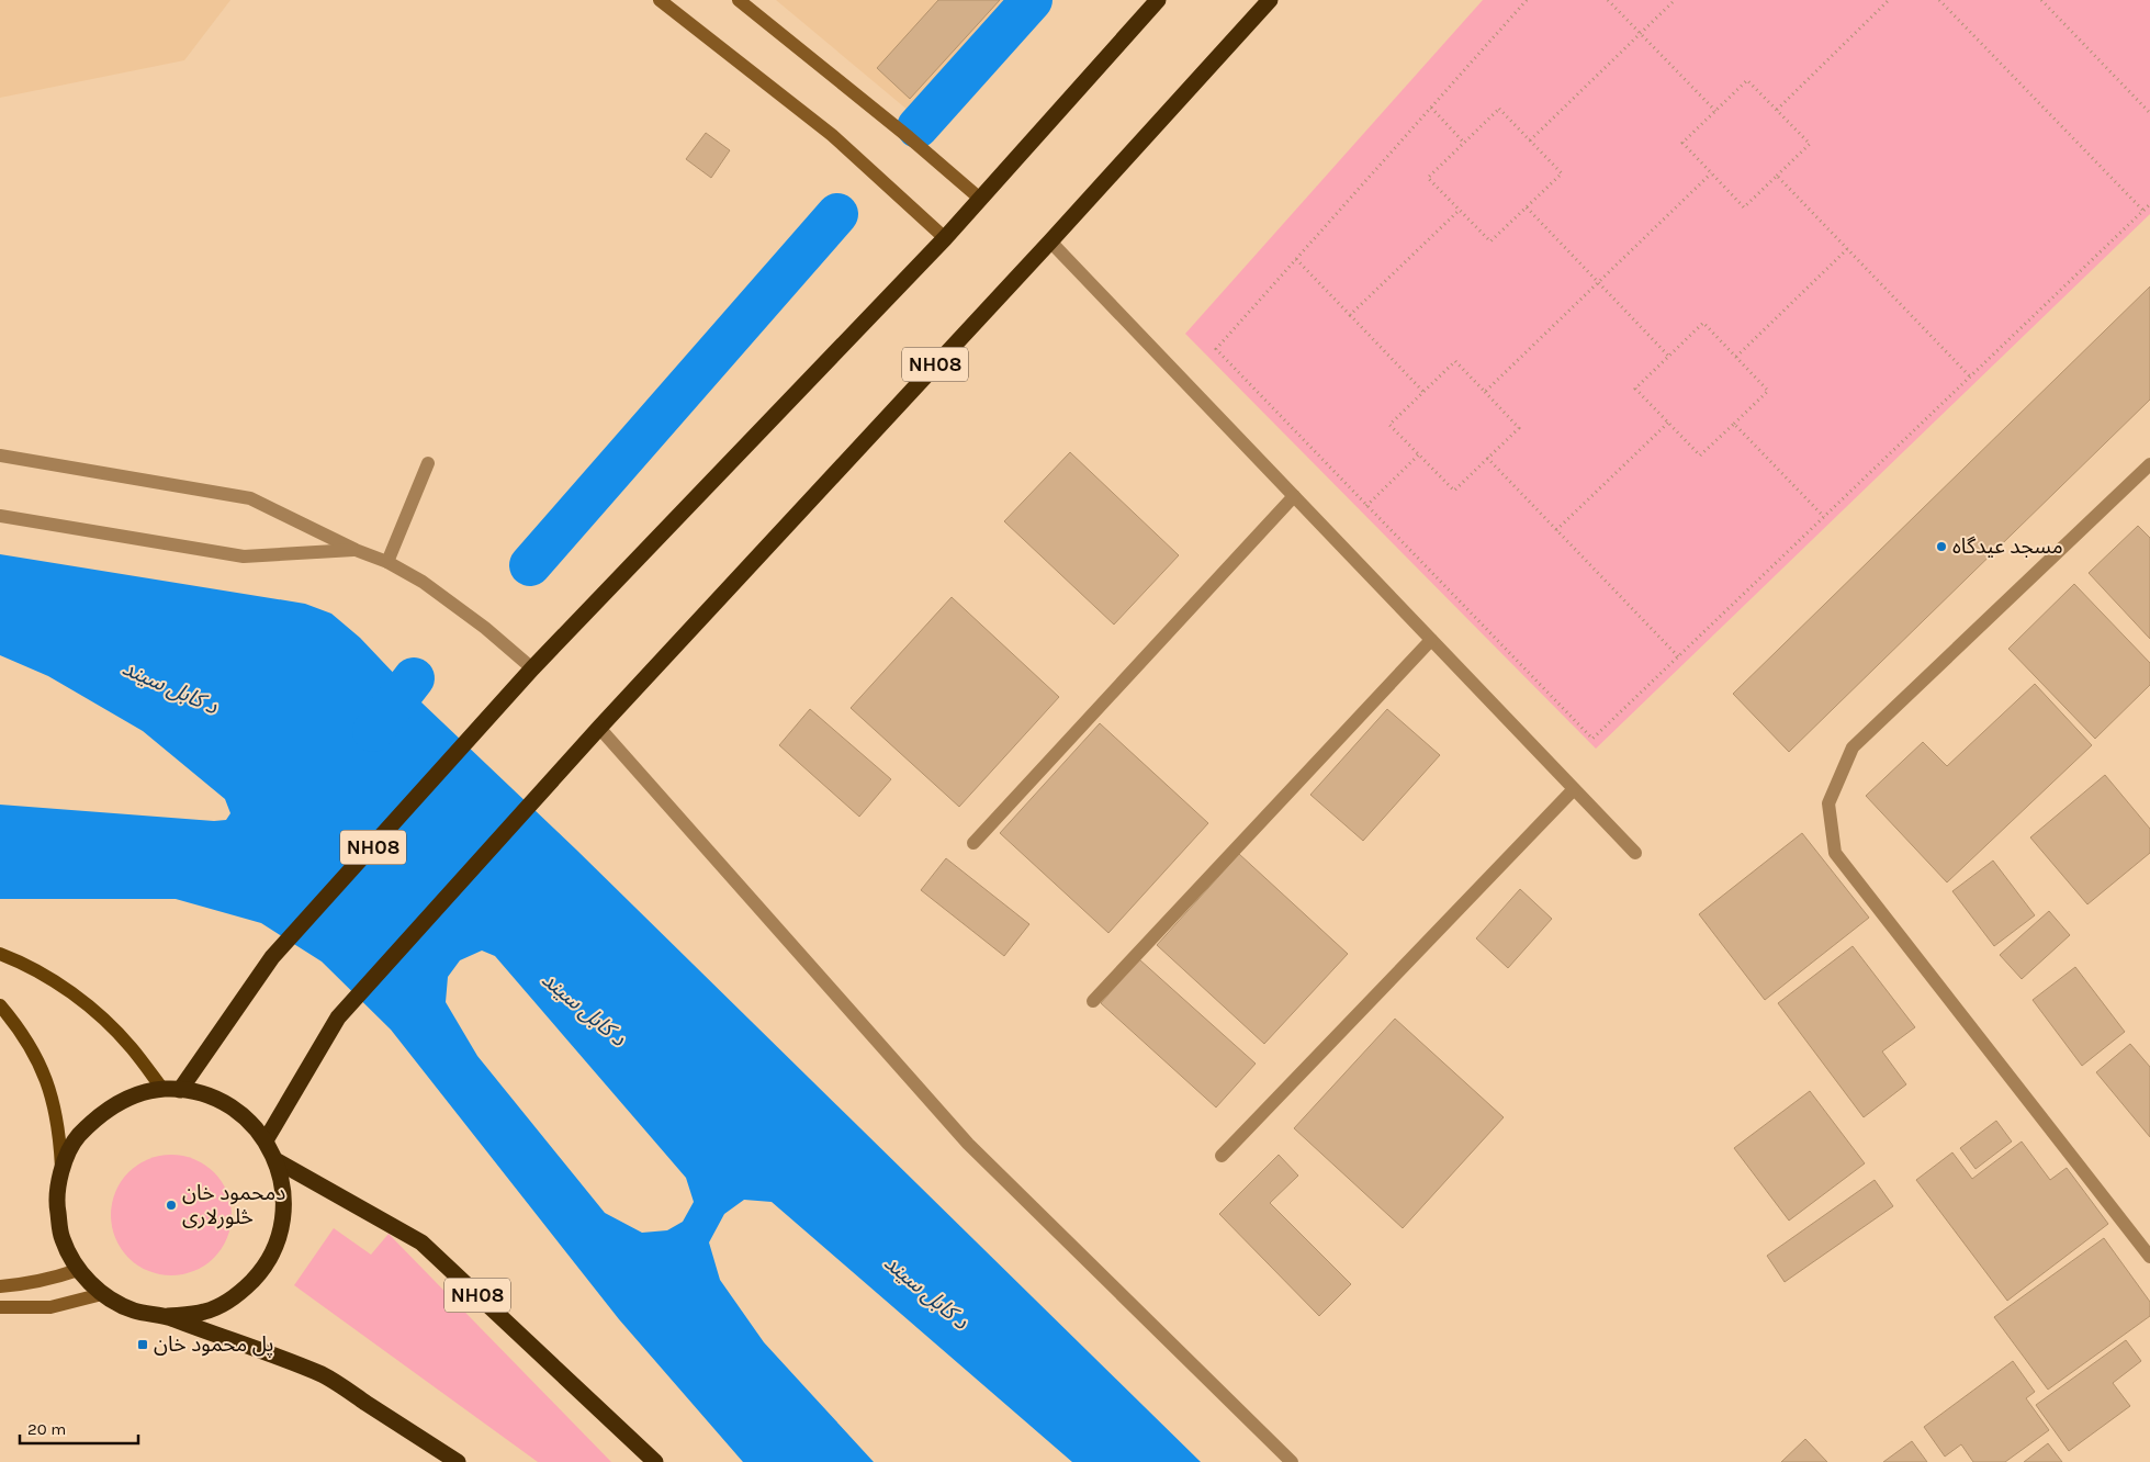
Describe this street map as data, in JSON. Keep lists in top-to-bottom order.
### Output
{
  "streets": {
    "highway": ["NH08"]
  },
  "water": ["د کابل سيند"],
  "places": {
    "other": ["مسجد عیدگاه", "دمحمود خان څلورلاری"],
    "transit": ["پل محمود خان"]
  },
  "scale_bar": "20 m"
}
